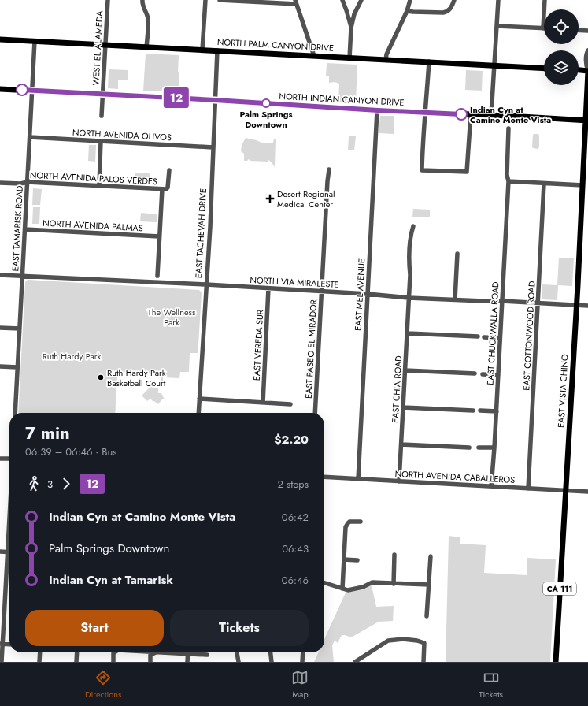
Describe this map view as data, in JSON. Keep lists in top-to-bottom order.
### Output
{
  "streets": {
    "main road": [
      "NORTH PALM CANYON DRIVE",
      "NORTH INDIAN CANYON DRIVE",
      "EAST VISTA CHINO",
      "CA 111"
    ],
    "street": [
      "WEST EL ALAMEDA",
      "NORTH AVENIDA OLIVOS",
      "NORTH AVENIDA PALOS VERDES",
      "NORTH AVENIDA PALMAS",
      "EAST TAMARISK ROAD",
      "EAST TACHEVAH DRIVE",
      "NORTH VIA MIRALESTE",
      "EAST MEL AVENUE",
      "EAST CHUCKWALLA ROAD",
      "EAST COTTONWOOD ROAD",
      "EAST VEREDA SUR",
      "EAST PASEO EL MIRADOR",
      "EAST CHIA ROAD",
      "NORTH AVENIDA CABALLEROS"
    ]
  },
  "crossings": [
    ["NORTH PALM CANYON DRIVE", "WEST EL ALAMEDA"],
    ["NORTH PALM CANYON DRIVE", "EAST TAMARISK ROAD"],
    ["NORTH PALM CANYON DRIVE", "EAST TACHEVAH DRIVE"],
    ["WEST EL ALAMEDA", "NORTH INDIAN CANYON DRIVE"],
    ["NORTH INDIAN CANYON DRIVE", "EAST TAMARISK ROAD"],
    ["NORTH INDIAN CANYON DRIVE", "EAST TACHEVAH DRIVE"],
    ["NORTH INDIAN CANYON DRIVE", "EAST MEL AVENUE"],
    ["NORTH INDIAN CANYON DRIVE", "EAST VISTA CHINO"],
    ["NORTH INDIAN CANYON DRIVE", "CA 111"],
    ["NORTH AVENIDA OLIVOS", "EAST TAMARISK ROAD"],
    ["NORTH AVENIDA OLIVOS", "EAST TACHEVAH DRIVE"],
    ["NORTH AVENIDA PALOS VERDES", "EAST TAMARISK ROAD"],
    ["NORTH AVENIDA PALMAS", "EAST TAMARISK ROAD"],
    ["EAST TAMARISK ROAD", "NORTH VIA MIRALESTE"],
    ["EAST TACHEVAH DRIVE", "NORTH VIA MIRALESTE"],
    ["NORTH VIA MIRALESTE", "EAST MEL AVENUE"],
    ["NORTH VIA MIRALESTE", "EAST CHUCKWALLA ROAD"],
    ["NORTH VIA MIRALESTE", "EAST COTTONWOOD ROAD"],
    ["NORTH VIA MIRALESTE", "EAST VEREDA SUR"],
    ["NORTH VIA MIRALESTE", "EAST PASEO EL MIRADOR"],
    ["NORTH VIA MIRALESTE", "EAST CHIA ROAD"],
    ["NORTH VIA MIRALESTE", "EAST VISTA CHINO"],
    ["EAST MEL AVENUE", "NORTH AVENIDA CABALLEROS"],
    ["EAST CHUCKWALLA ROAD", "NORTH AVENIDA CABALLEROS"],
    ["EAST COTTONWOOD ROAD", "NORTH AVENIDA CABALLEROS"],
    ["EAST CHIA ROAD", "NORTH AVENIDA CABALLEROS"],
    ["EAST VISTA CHINO", "NORTH AVENIDA CABALLEROS"],
    ["EAST VISTA CHINO", "CA 111"]
  ],
  "parks": ["The Wellness Park", "Ruth Hardy Park"],
  "places": {
    "other": ["Palm Springs Downtown", "Indian Cyn at Camino Monte Vista", "Ruth Hardy Park Basketball Court"],
    "health": ["Desert Regional Medical Center"]
  },
  "lines": ["bus line 12"],
  "page": {
    "on_map": "12",
    "heading": ["7 min", "06:39 – 06:46 · Bus", "$2.20"],
    "legs": ["3", "12", "2 stops"],
    "list": [
      {
        "name": "Indian Cyn at Camino Monte Vista",
        "value": "06:42"
      },
      {
        "name": "Palm Springs Downtown",
        "value": "06:43"
      },
      {
        "name": "Indian Cyn at Tamarisk",
        "value": "06:46"
      }
    ],
    "buttons": ["Start", "Tickets"],
    "tabs": ["Directions", "Map", "Tickets"]
  }
}
